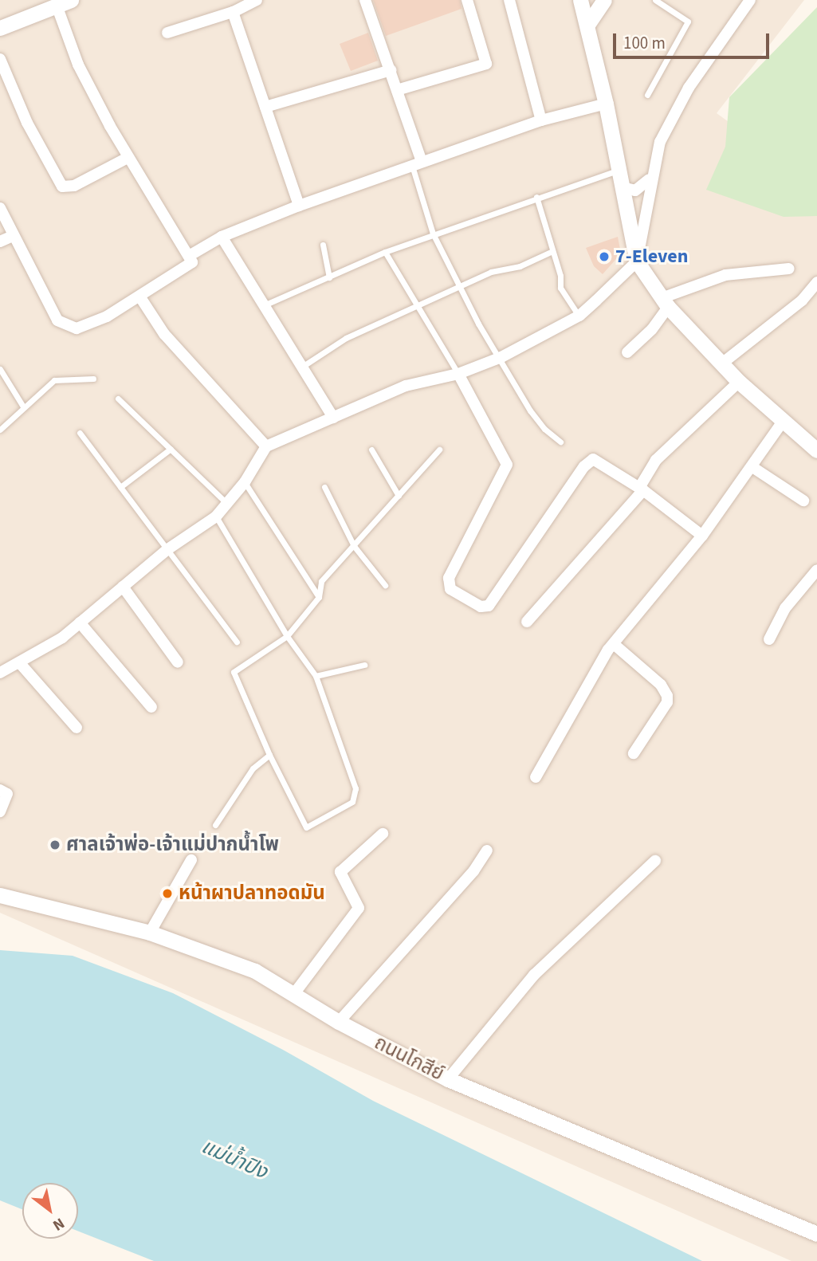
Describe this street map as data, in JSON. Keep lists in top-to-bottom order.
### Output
{
  "streets": {
    "street": ["ถนนโกสีย์"]
  },
  "water": ["แม่น้ำปิง"],
  "places": ["7-Eleven", "ศาลเจ้าพ่อ-เจ้าแม่ปากน้ำโพ", "หน้าผาปลาทอดมัน"],
  "scale_bar": "100 m",
  "north": "bottom right"
}
